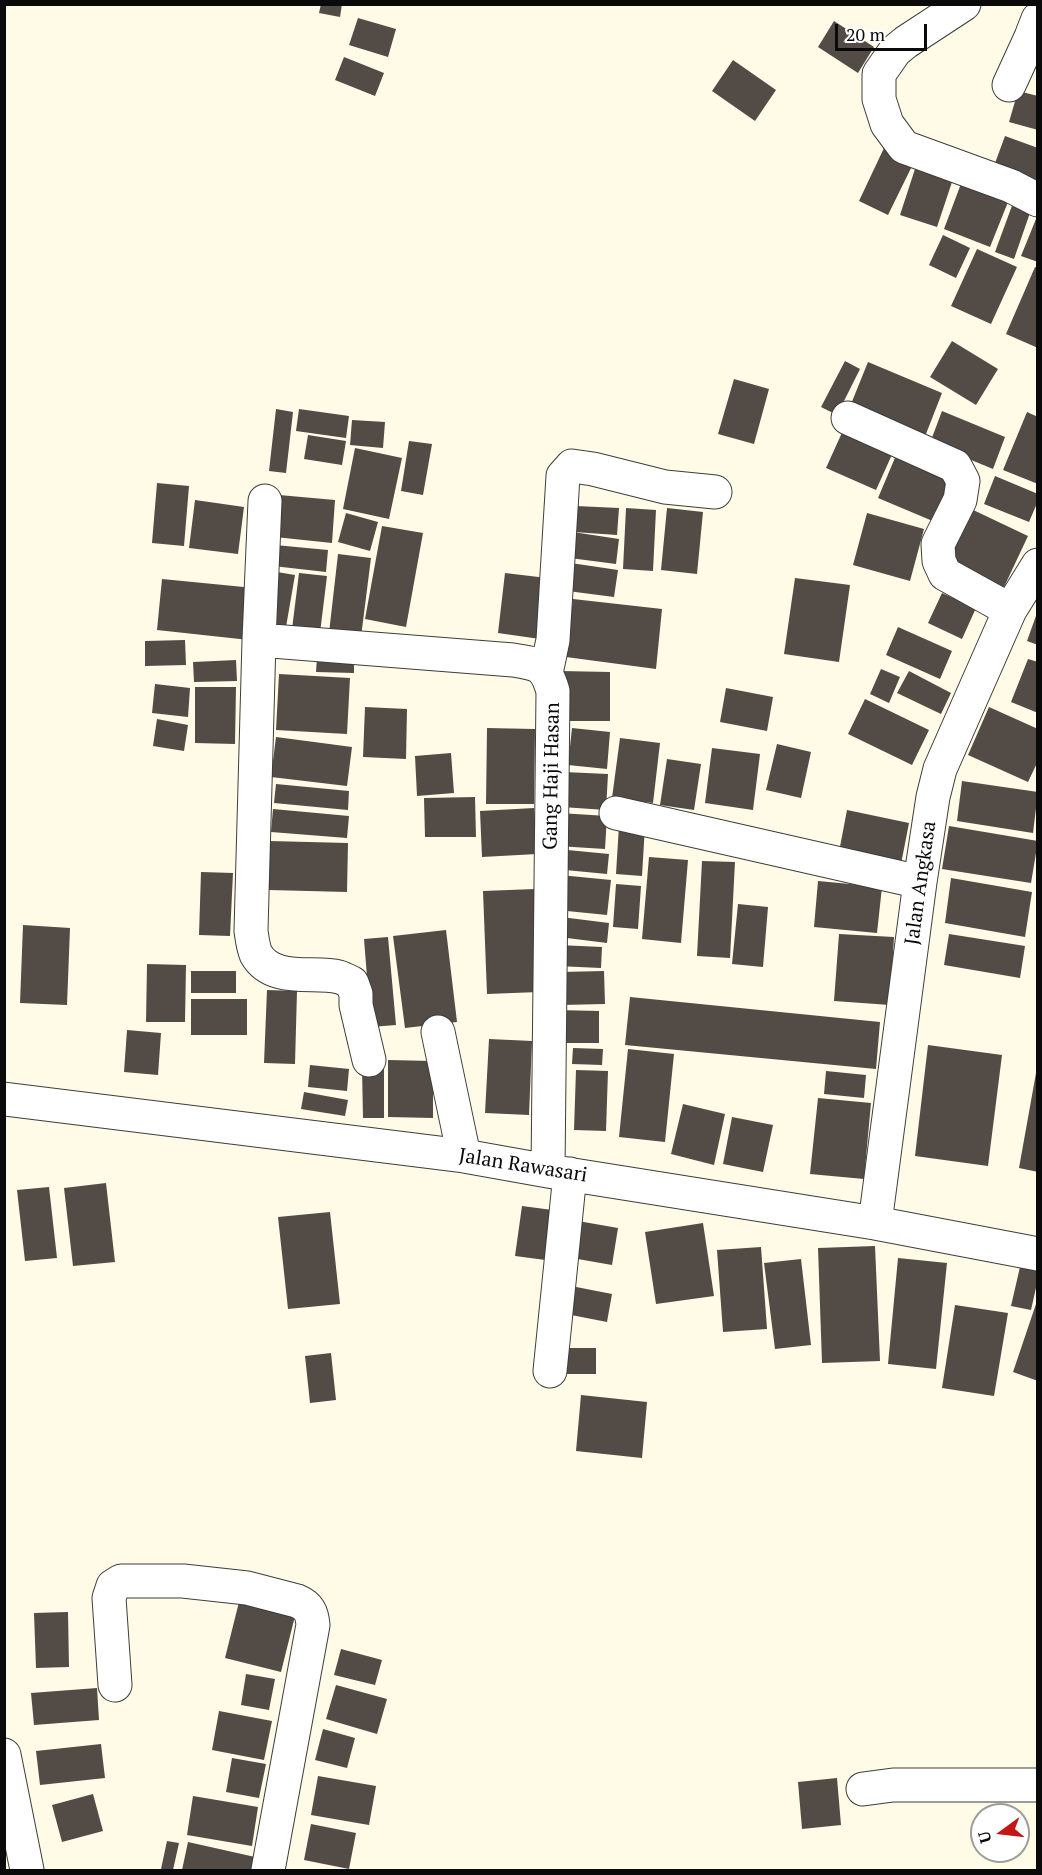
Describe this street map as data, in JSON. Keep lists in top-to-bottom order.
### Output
{
  "streets": {
    "street": ["Gang Haji Hasan", "Jalan Angkasa", "Jalan Rawasari"]
  },
  "crossings": [
    ["Gang Haji Hasan", "Jalan Rawasari"],
    ["Jalan Angkasa", "Jalan Rawasari"]
  ],
  "scale_bar": "20 m",
  "north": "left"
}
